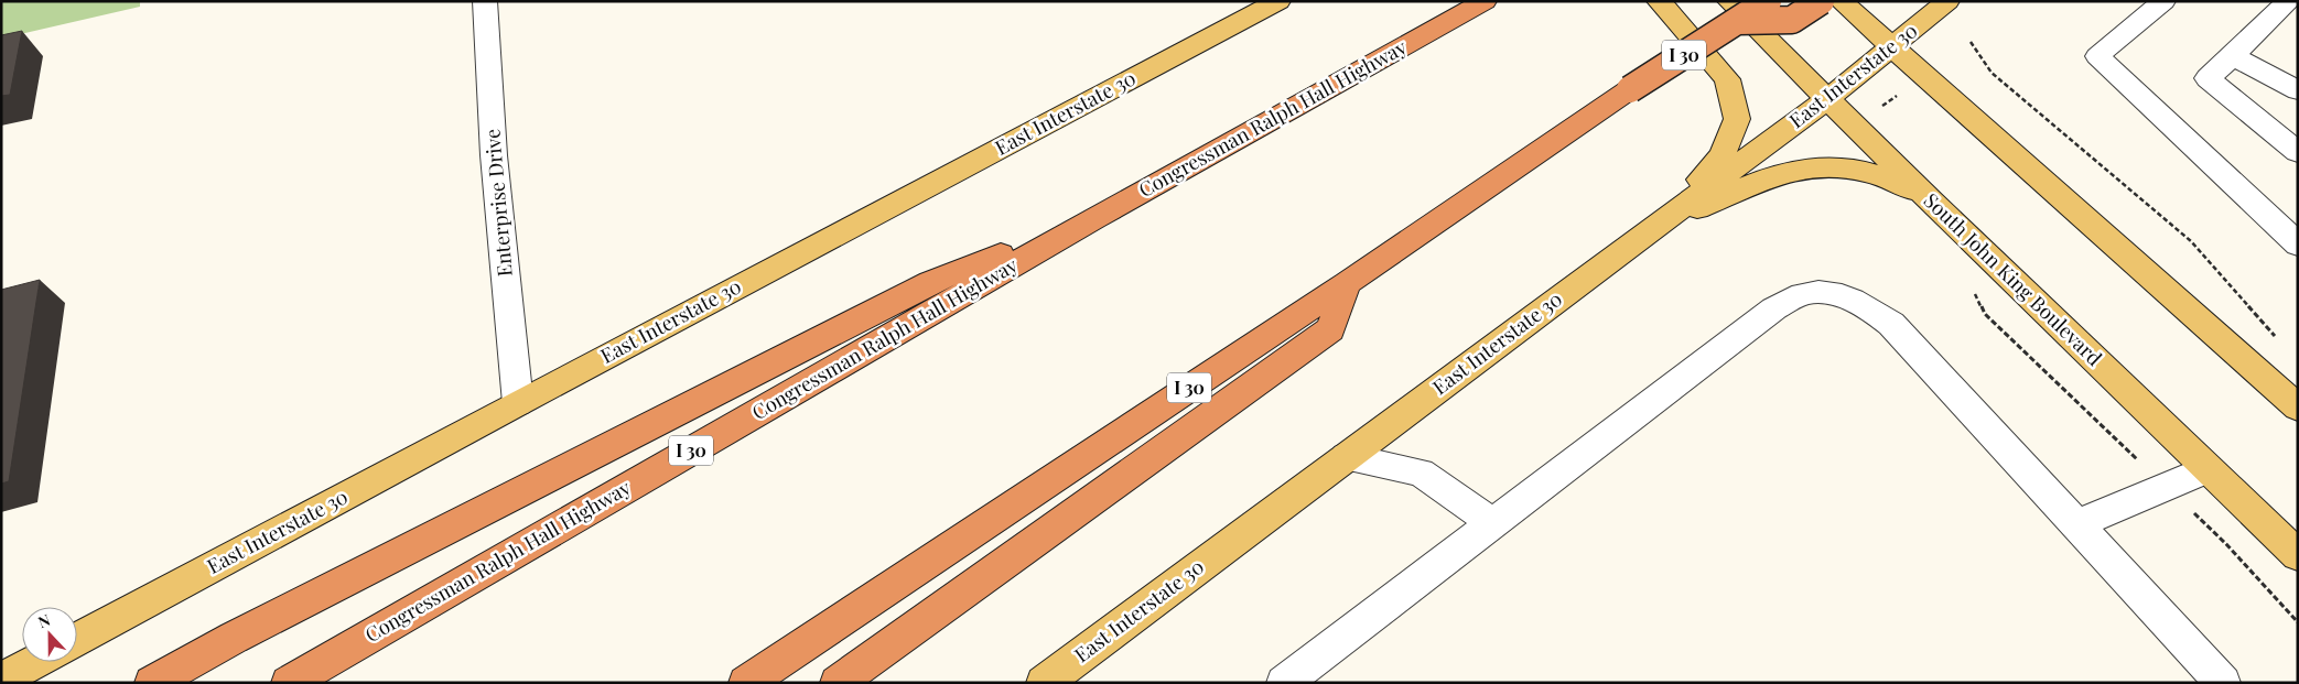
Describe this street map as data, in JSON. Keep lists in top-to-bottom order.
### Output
{
  "streets": {
    "highway": ["I 30", "Congressman Ralph Hall Highway"],
    "main road": ["East Interstate 30", "South John King Boulevard"],
    "lane": ["Enterprise Drive"]
  },
  "crossings": [
    ["I 30", "South John King Boulevard"],
    ["East Interstate 30", "Enterprise Drive"],
    ["East Interstate 30", "South John King Boulevard"]
  ],
  "north": "top"
}
